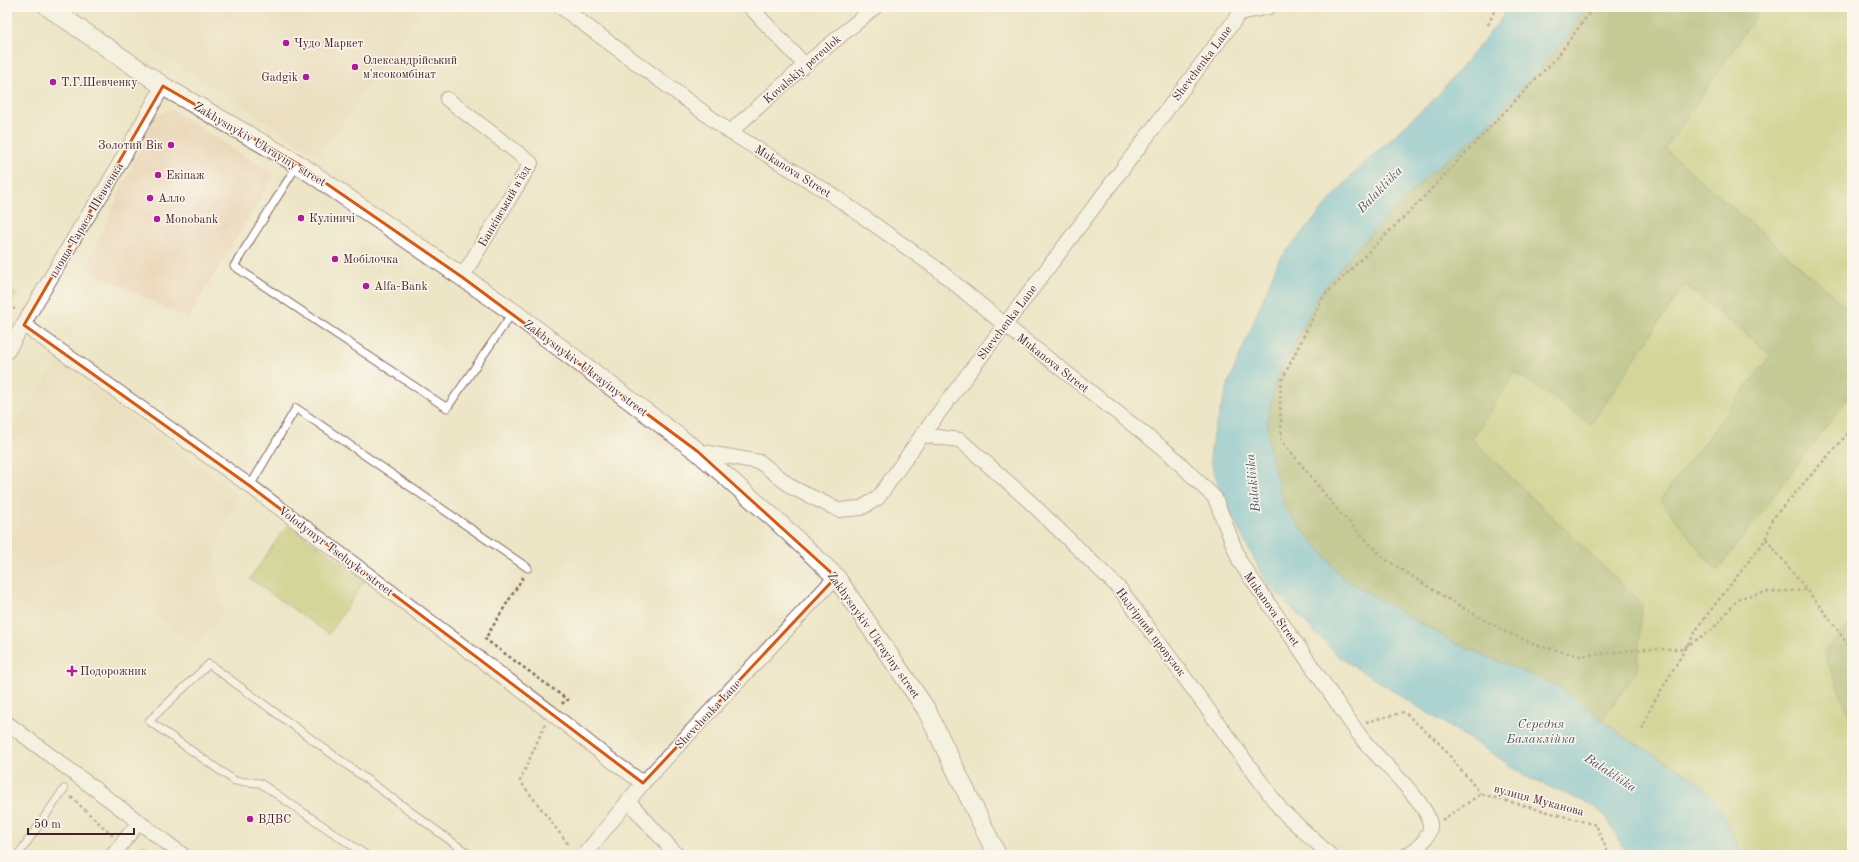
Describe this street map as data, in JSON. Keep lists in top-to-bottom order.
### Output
{
  "streets": {
    "street": [
      "Shevchenka Lane",
      "Kovalskiy pereulok",
      "Zakhysnykiv Ukrayiny street",
      "Mukanova Street",
      "Банківський в'їзд",
      "площа Тараса Шевченка",
      "Volodymyr Tseluyko street",
      "Надгірний провулок"
    ],
    "path": ["вулиця Муканова"]
  },
  "crossings": [
    ["Shevchenka Lane", "Zakhysnykiv Ukrayiny street"],
    ["Shevchenka Lane", "Mukanova Street"],
    ["Shevchenka Lane", "Volodymyr Tseluyko street"],
    ["Shevchenka Lane", "Надгірний провулок"],
    ["Kovalskiy pereulok", "Mukanova Street"],
    ["Zakhysnykiv Ukrayiny street", "Банківський в'їзд"],
    ["Zakhysnykiv Ukrayiny street", "площа Тараса Шевченка"],
    ["Mukanova Street", "вулиця Муканова"],
    ["площа Тараса Шевченка", "Volodymyr Tseluyko street"]
  ],
  "water": ["Balakliika", "Середня Балаклійка"],
  "places": {
    "other": [
      "Чудо Маркет",
      "Олександрійський мʼясокомбінат",
      "Gadgik",
      "Т.Г.Шевченку",
      "Золотий Вік",
      "Екіпаж",
      "Алло",
      "Куліничі",
      "Monobank",
      "Мобілочка",
      "Alfa-Bank",
      "ВДВС"
    ],
    "health": ["Подорожник"]
  },
  "scale_bar": "50 m"
}
